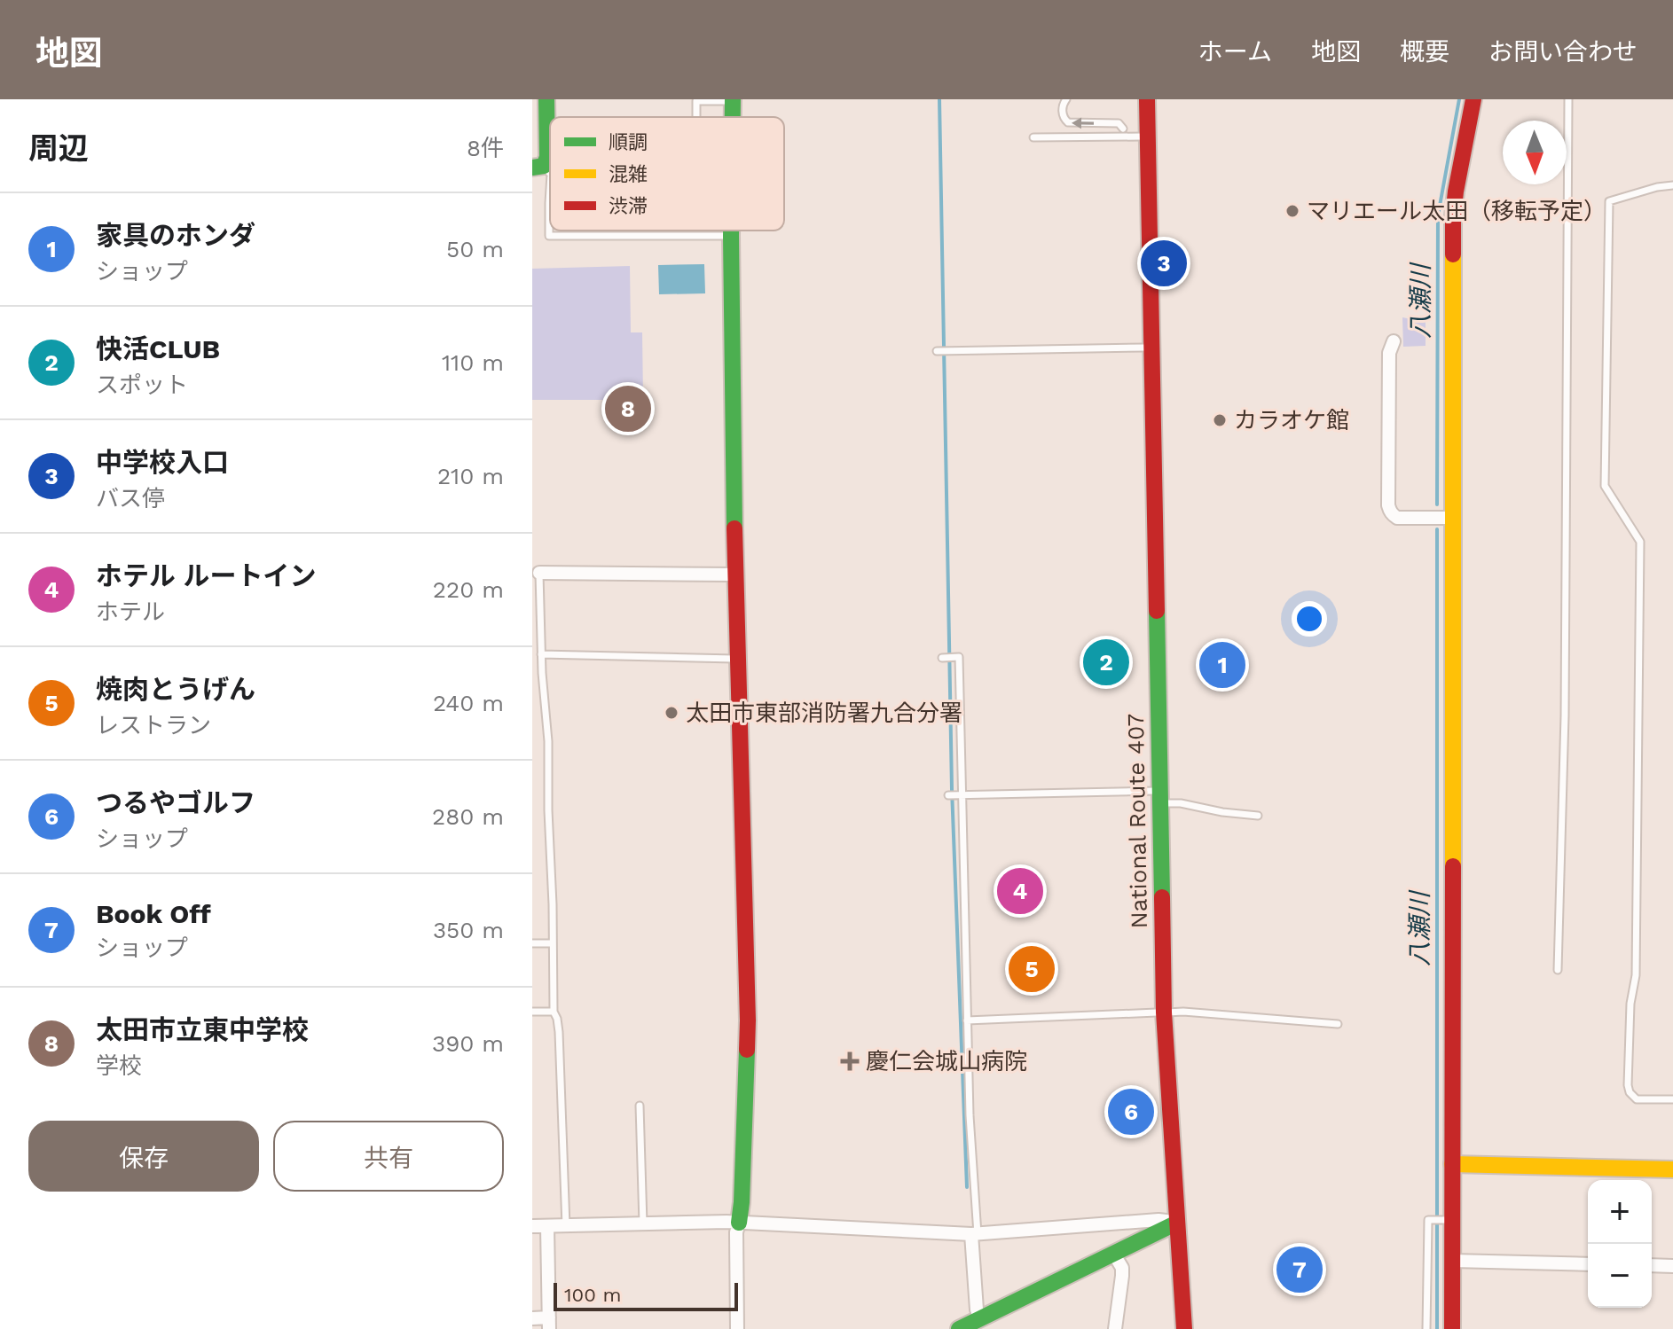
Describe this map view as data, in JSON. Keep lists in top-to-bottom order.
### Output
{
  "streets": {
    "main road": ["National Route 407"]
  },
  "water": ["八瀬川"],
  "places": {
    "other": ["マリエール太田（移転予定）", "カラオケ館", "太田市東部消防署九合分署"],
    "health": ["慶仁会城山病院"]
  },
  "legend": ["順調", "混雑", "渋滞"],
  "scale_bar": "100 m",
  "north": "bottom",
  "page": {
    "header": "地図",
    "nav": [
      "ホーム",
      "地図",
      "概要",
      "お問い合わせ"
    ],
    "heading": ["周辺", "8件"],
    "list": [
      {
        "mark": "1",
        "name": "家具のホンダ",
        "note": "ショップ",
        "value": "50 m"
      },
      {
        "mark": "2",
        "name": "快活CLUB",
        "note": "スポット",
        "value": "110 m"
      },
      {
        "mark": "3",
        "name": "中学校入口",
        "note": "バス停",
        "value": "210 m"
      },
      {
        "mark": "4",
        "name": "ホテル ルートイン",
        "note": "ホテル",
        "value": "220 m"
      },
      {
        "mark": "5",
        "name": "焼肉とうげん",
        "note": "レストラン",
        "value": "240 m"
      },
      {
        "mark": "6",
        "name": "つるやゴルフ",
        "note": "ショップ",
        "value": "280 m"
      },
      {
        "mark": "7",
        "name": "Book Off",
        "note": "ショップ",
        "value": "350 m"
      },
      {
        "mark": "8",
        "name": "太田市立東中学校",
        "note": "学校",
        "value": "390 m"
      }
    ],
    "pins": [
      "3",
      "8",
      "2",
      "1",
      "4",
      "5",
      "6",
      "7"
    ],
    "buttons": ["保存", "共有"],
    "map_buttons": ["+", "−"],
    "scale": "100 m"
  }
}
